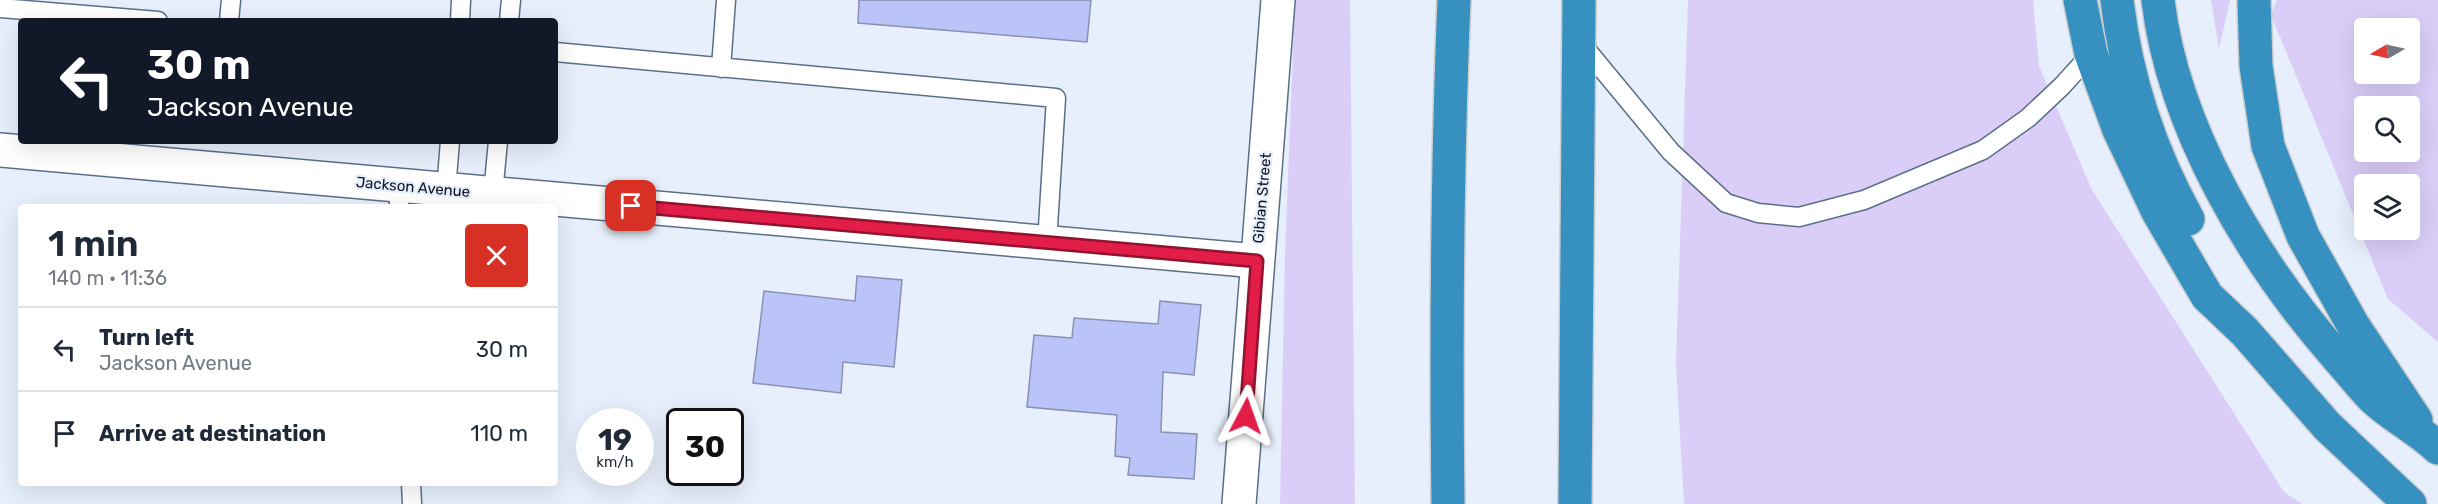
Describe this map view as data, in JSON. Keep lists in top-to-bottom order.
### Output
{
  "streets": {
    "street": ["Jackson Avenue", "Gibian Street"]
  },
  "crossings": [
    ["Jackson Avenue", "Gibian Street"]
  ],
  "north": "left",
  "page": {
    "turn": ["30 m", "Jackson Avenue"],
    "heading": ["1 min", "140 m · 11:36"],
    "list": [
      {
        "name": "Turn left",
        "note": "Jackson Avenue",
        "value": "30 m"
      },
      {
        "name": "Arrive at destination",
        "value": "110 m"
      }
    ],
    "speed": "19 km/h",
    "limit": "30"
  }
}
